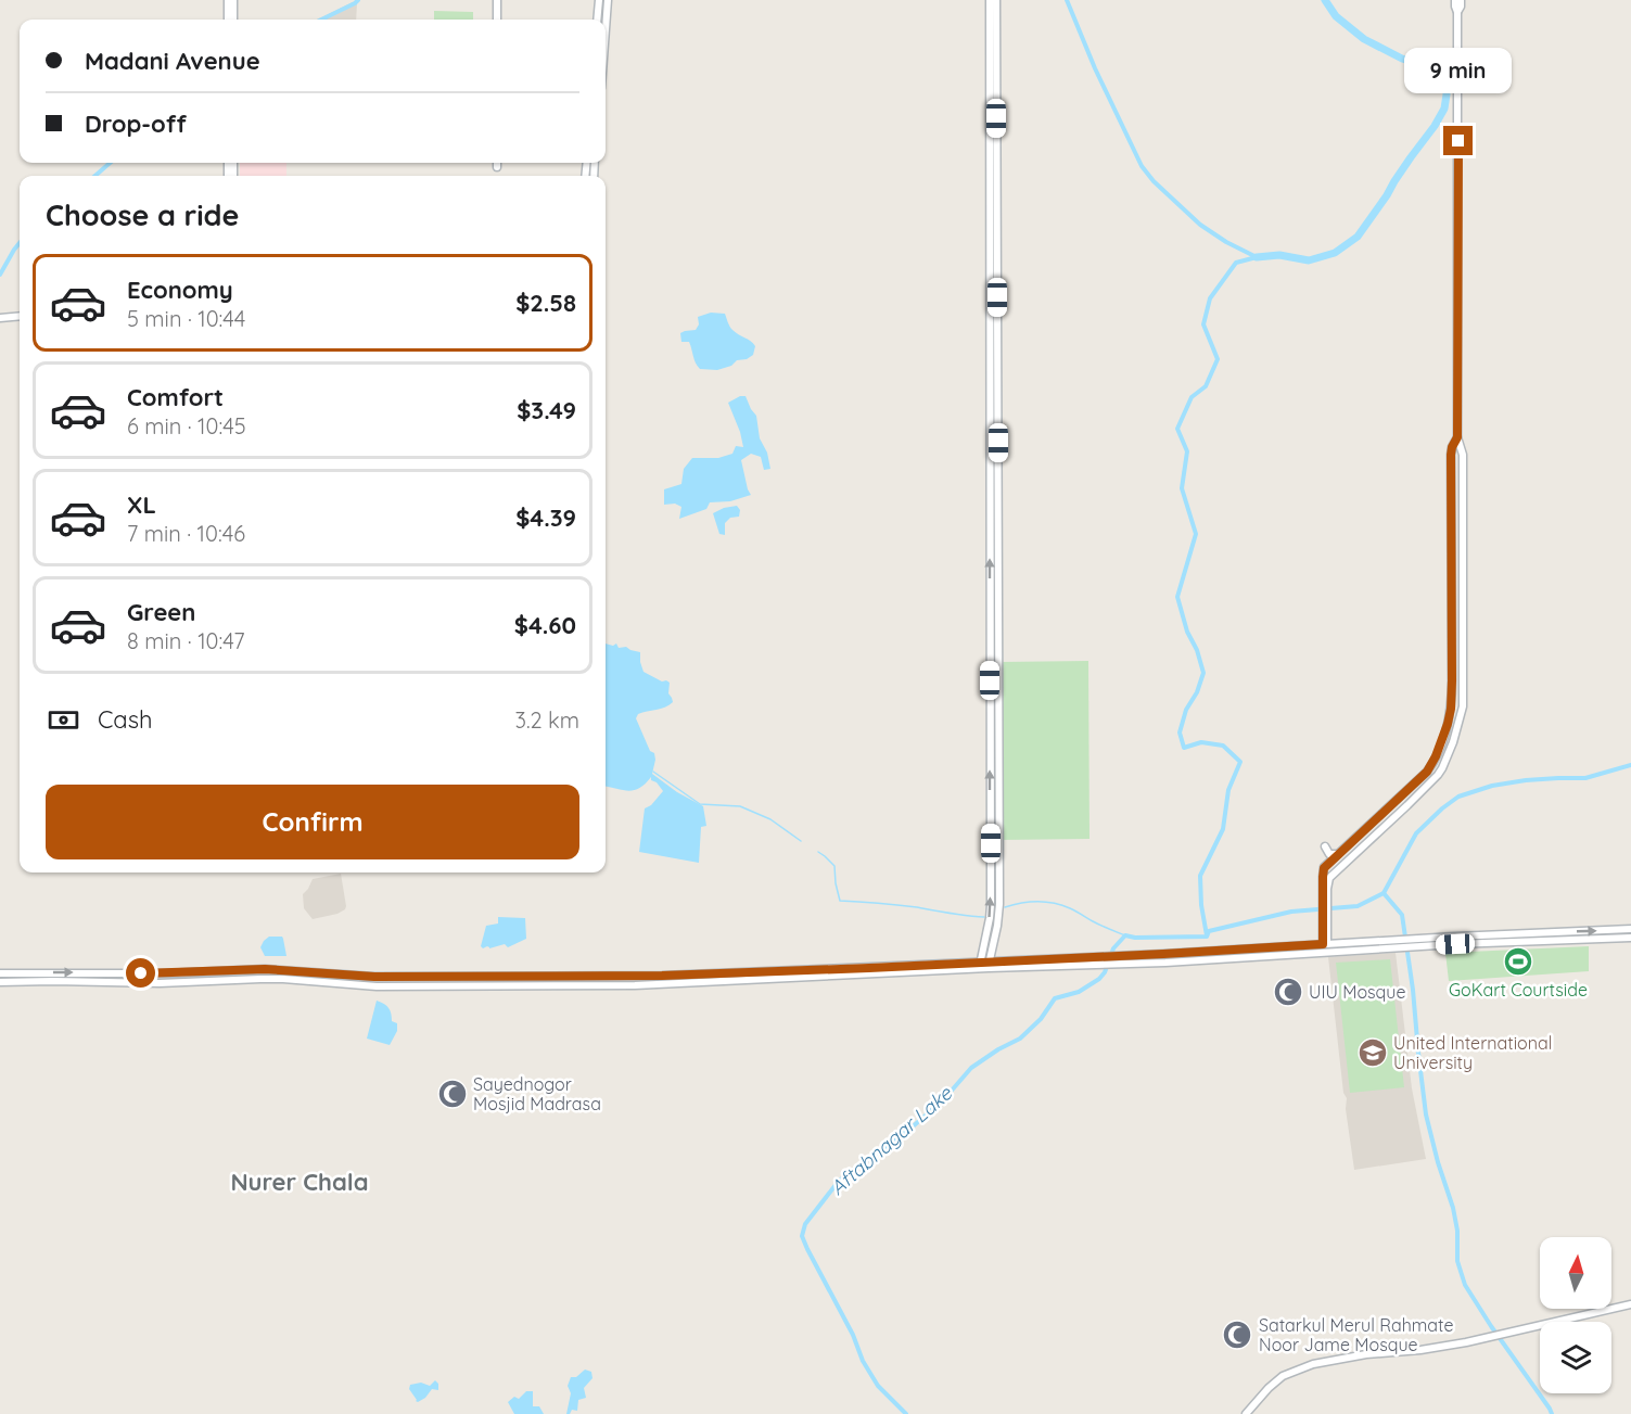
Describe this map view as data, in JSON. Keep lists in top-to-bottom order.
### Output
{
  "districts": ["Nurer Chala"],
  "water": ["Aftabnagar Lake"],
  "places": {
    "sports": ["GoKart Courtside"],
    "mosque": ["UIU Mosque", "Sayednogor Mosjid Madrasa", "Satarkul Merul Rahmate Noor Jame Mosque"],
    "school or university": ["United International University"]
  },
  "north": "top",
  "page": {
    "banner": ["Madani Avenue", "Drop-off"],
    "bubble": "9 min",
    "heading": "Choose a ride",
    "list": [
      {
        "name": "Economy",
        "note": "5 min · 10:44",
        "value": "$2.58"
      },
      {
        "name": "Comfort",
        "note": "6 min · 10:45",
        "value": "$3.49"
      },
      {
        "name": "XL",
        "note": "7 min · 10:46",
        "value": "$4.39"
      },
      {
        "name": "Green",
        "note": "8 min · 10:47",
        "value": "$4.60"
      }
    ],
    "pay": ["Cash", "3.2 km"],
    "buttons": "Confirm"
  }
}
